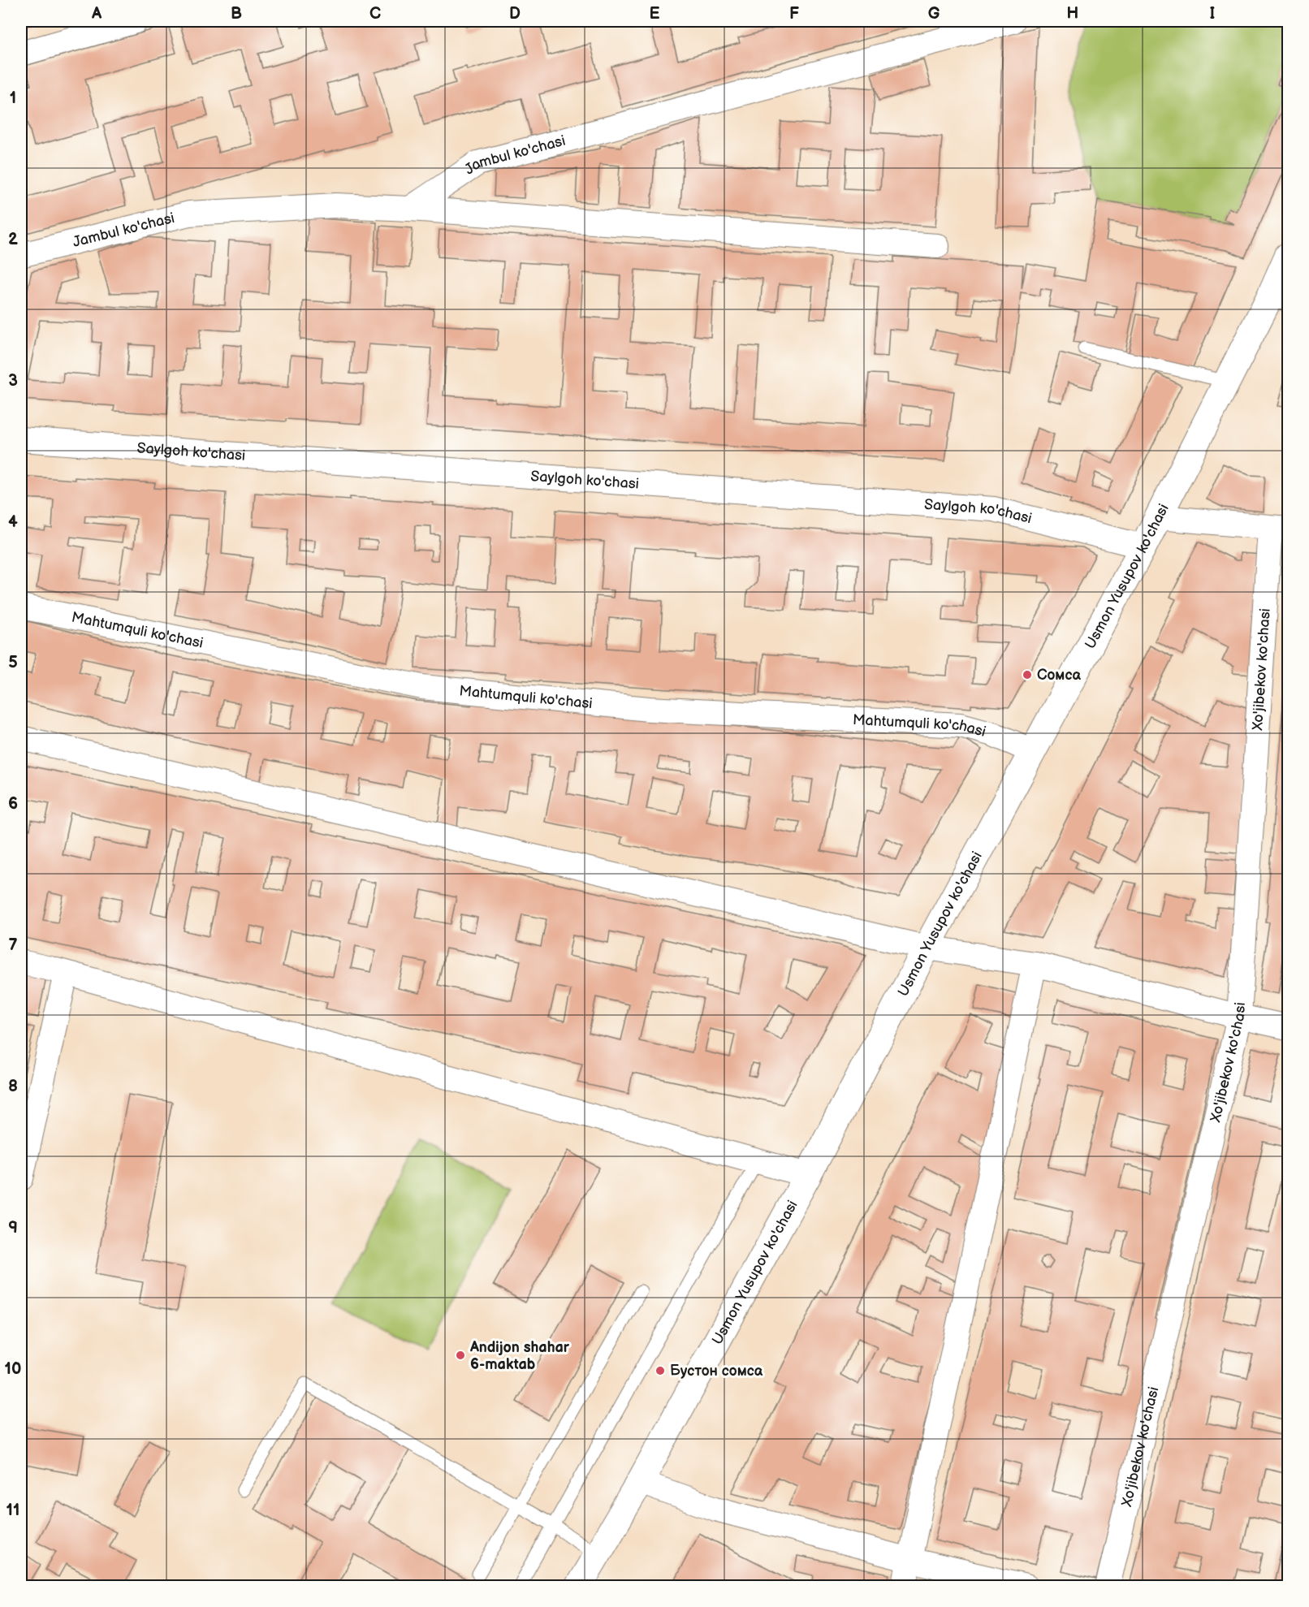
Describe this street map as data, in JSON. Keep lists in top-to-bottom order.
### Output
{
  "streets": {
    "main road": ["Usmon Yusupov ko'chasi"],
    "street": [
      "Jambul ko'chasi",
      "Saylgoh ko'chasi",
      "Mahtumquli ko'chasi",
      "Xo'jibekov ko'chasi"
    ]
  },
  "crossings": [
    ["Saylgoh ko'chasi", "Usmon Yusupov ko'chasi"],
    ["Usmon Yusupov ko'chasi", "Mahtumquli ko'chasi"]
  ],
  "places": ["Сомса", "Andijon shahar 6-maktab", "Бустон сомса"],
  "grid": {
    "columns": [
      "A",
      "B",
      "C",
      "D",
      "E",
      "F",
      "G",
      "H",
      "I"
    ],
    "rows": [
      "1",
      "2",
      "3",
      "4",
      "5",
      "6",
      "7",
      "8",
      "9",
      "10",
      "11"
    ]
  }
}
